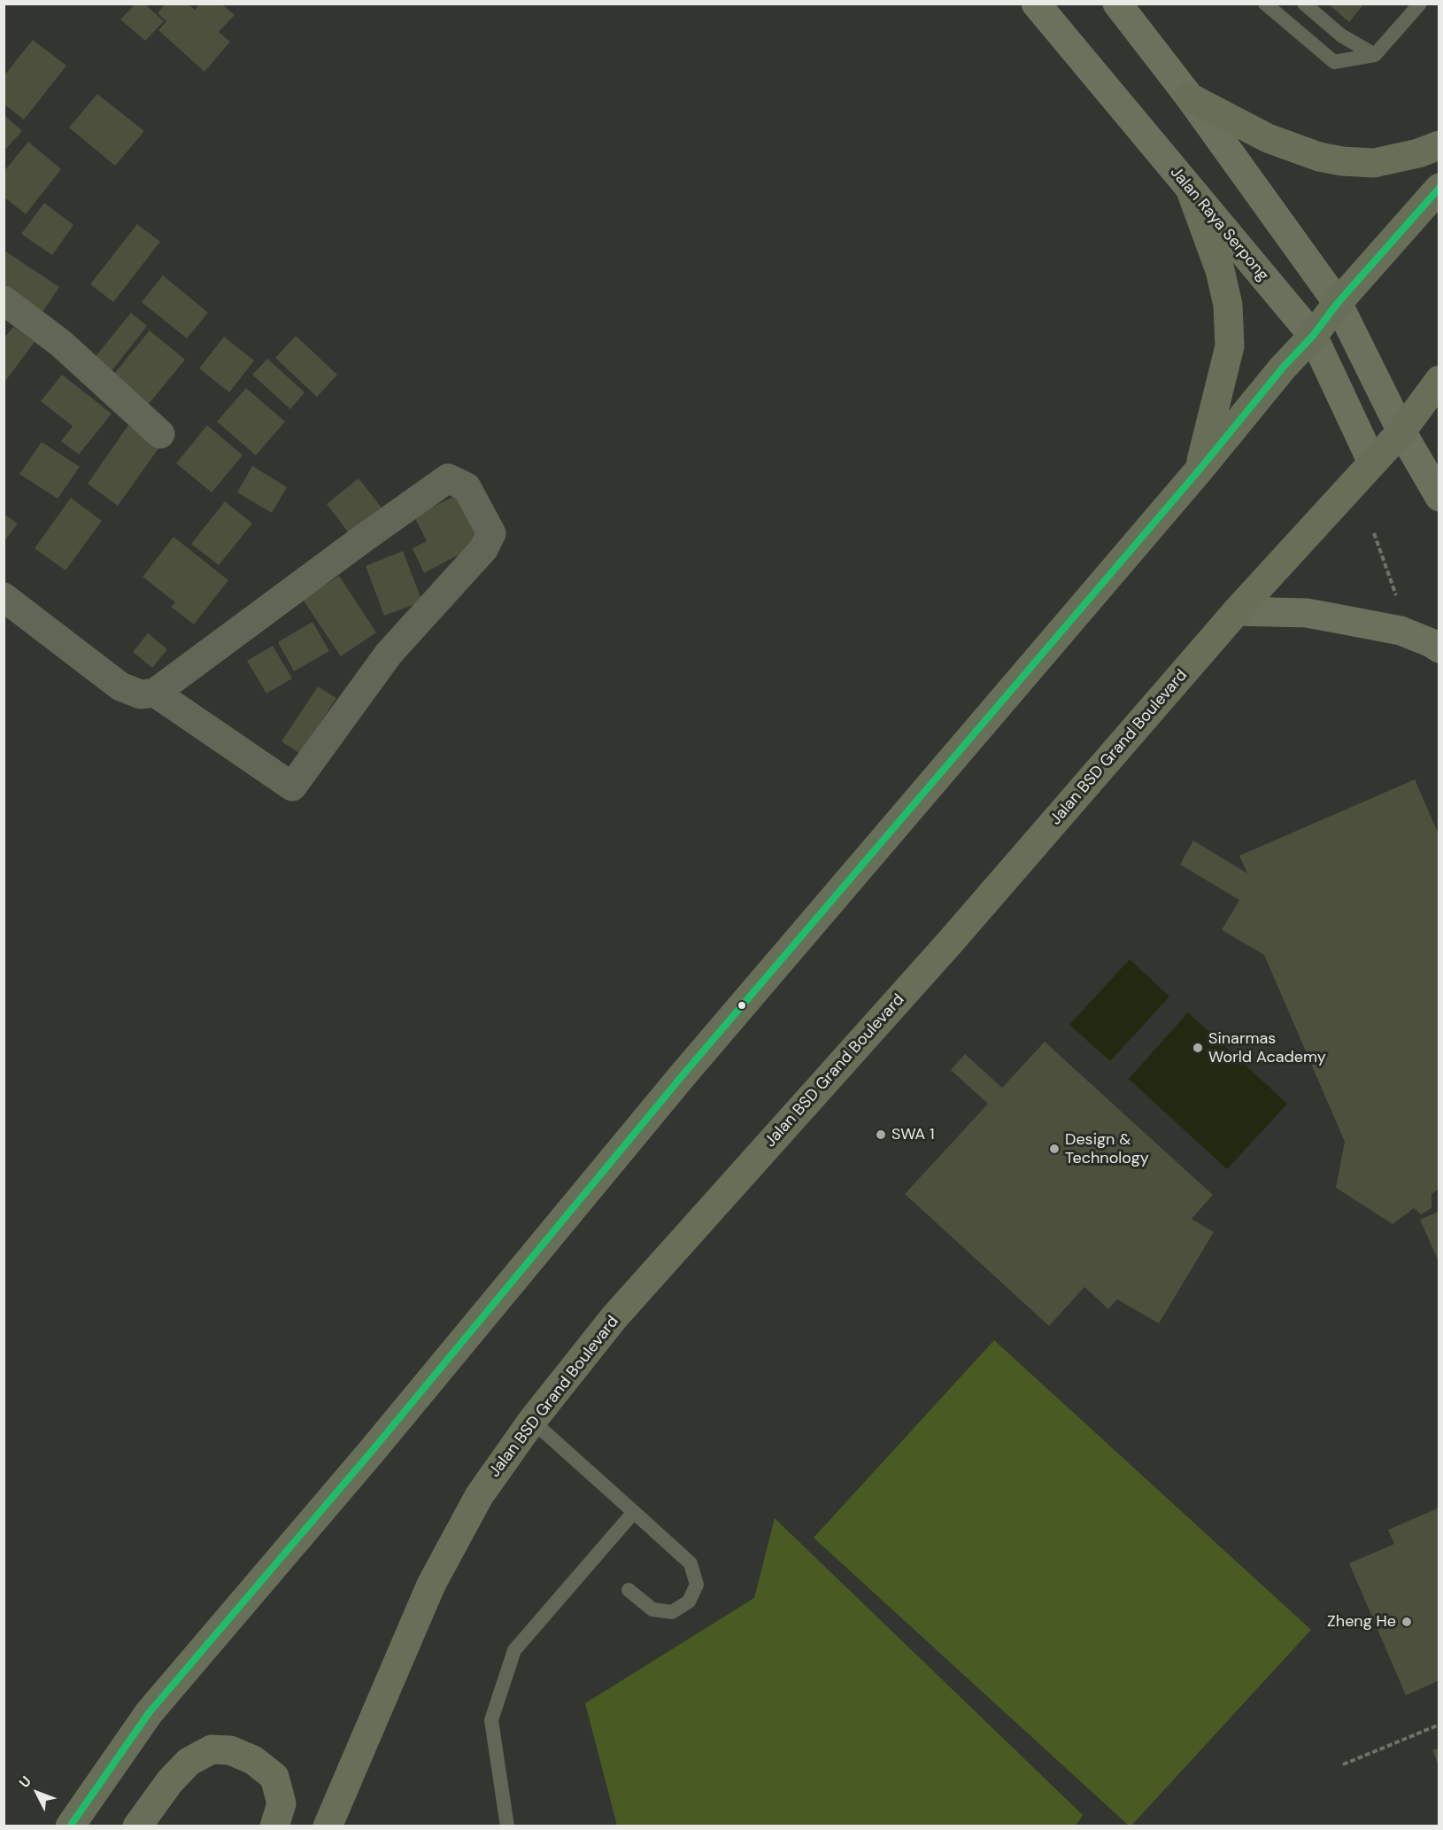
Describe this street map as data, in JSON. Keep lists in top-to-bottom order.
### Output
{
  "streets": {
    "main road": ["Jalan Raya Serpong", "Jalan BSD Grand Boulevard"]
  },
  "crossings": [
    ["Jalan Raya Serpong", "Jalan BSD Grand Boulevard"]
  ],
  "places": [
    "Sinarmas World Academy",
    "SWA 1",
    "Design & Technology",
    "Zheng He"
  ],
  "north": "top left"
}
